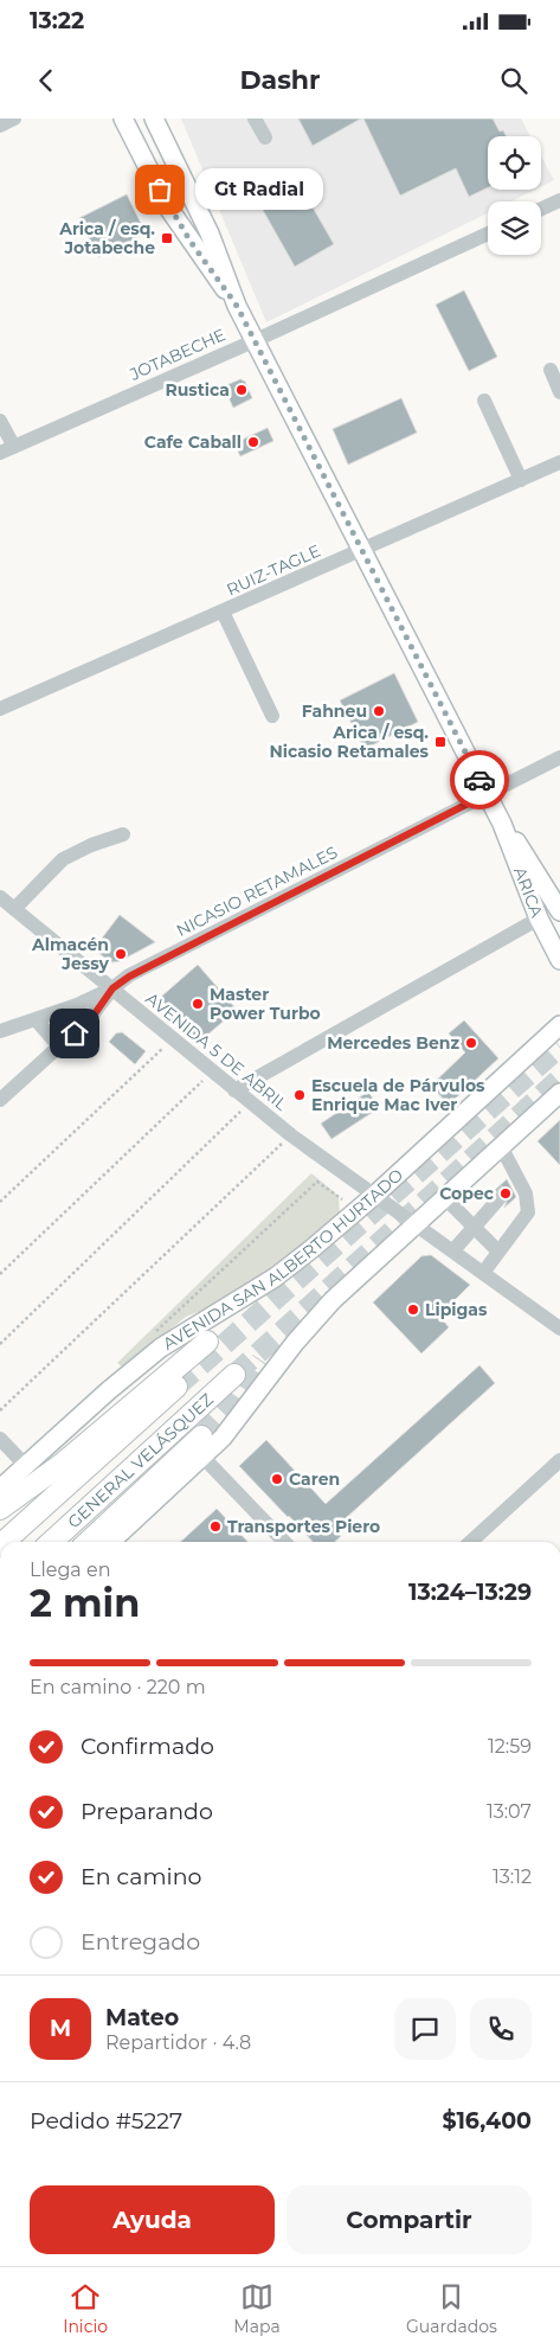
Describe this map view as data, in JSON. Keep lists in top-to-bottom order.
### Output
{
  "streets": {
    "highway": ["GENERAL VELÁSQUEZ"],
    "main road": ["ARICA", "AVENIDA SAN ALBERTO HURTADO"],
    "street": [
      "JOTABECHE",
      "RUIZ-TAGLE",
      "NICASIO RETAMALES",
      "AVENIDA 5 DE ABRIL"
    ]
  },
  "crossings": [
    ["JOTABECHE", "ARICA"],
    ["RUIZ-TAGLE", "ARICA"],
    ["NICASIO RETAMALES", "ARICA"],
    ["NICASIO RETAMALES", "AVENIDA 5 DE ABRIL"],
    ["AVENIDA 5 DE ABRIL", "AVENIDA SAN ALBERTO HURTADO"]
  ],
  "places": {
    "other": [
      "Gt Radial",
      "Rustica",
      "Cafe Caball",
      "Fahneu",
      "Almacén Jessy",
      "Master Power Turbo",
      "Mercedes Benz",
      "Escuela de Párvulos Enrique Mac Iver",
      "Copec",
      "Lipigas",
      "Caren",
      "Transportes Piero"
    ],
    "transit": ["Arica / esq. Jotabeche", "Arica / esq. Nicasio Retamales"]
  },
  "page": {
    "status": "13:22",
    "header": "Dashr",
    "bubble": "Gt Radial",
    "heading": ["2 min", "Llega en", "13:24–13:29"],
    "panel": [
      "Mateo",
      "Repartidor · 4.8",
      "Pedido #5227",
      "$16,400"
    ],
    "bar": "En camino · 220 m",
    "list": [
      ["Confirmado", "12:59"],
      ["Preparando", "13:07"],
      ["En camino", "13:12"],
      "Entregado"
    ],
    "round": "M",
    "buttons": ["Ayuda", "Compartir"],
    "tabs": ["Inicio", "Mapa", "Guardados"]
  }
}
